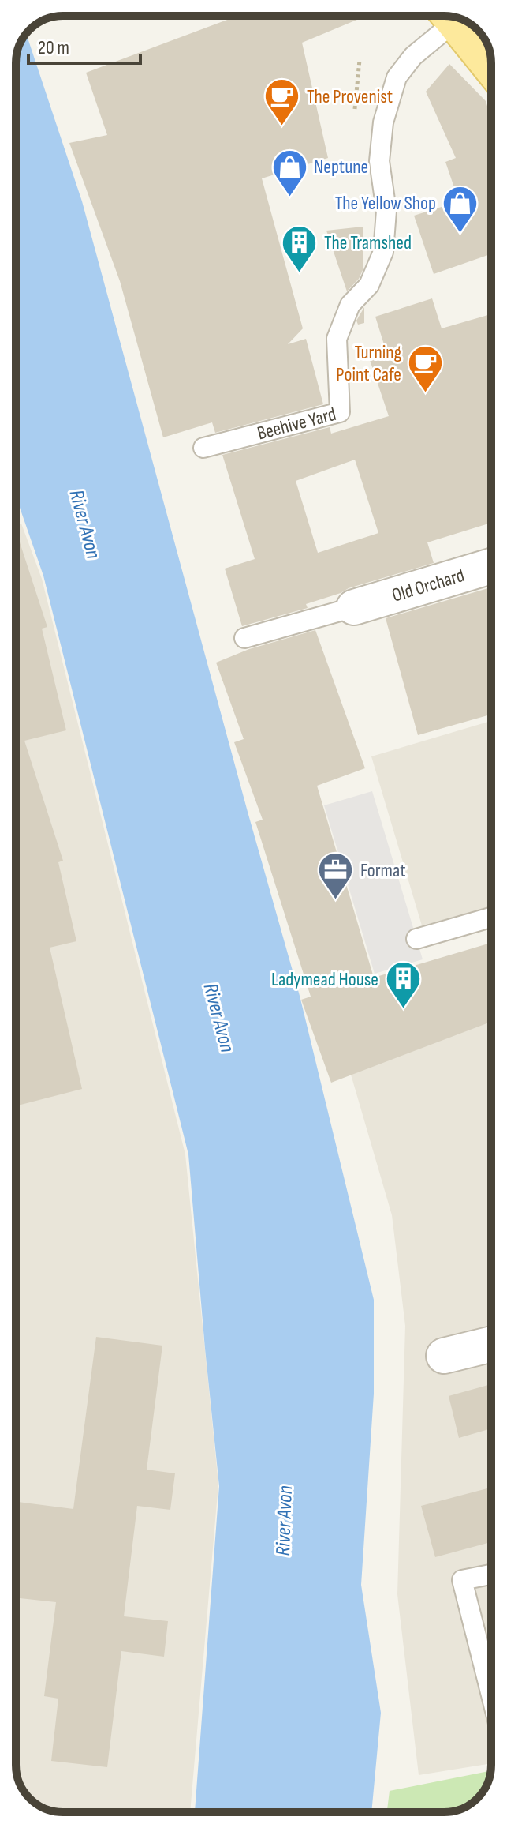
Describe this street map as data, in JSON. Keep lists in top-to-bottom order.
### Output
{
  "streets": {
    "street": ["Old Orchard"],
    "lane": ["Beehive Yard"]
  },
  "water": ["River Avon"],
  "places": {
    "cafe": ["The Provenist", "Turning Point Cafe"],
    "shop": ["Neptune", "The Yellow Shop"],
    "building": ["The Tramshed", "Ladymead House"],
    "office": ["Format"]
  },
  "scale_bar": "20 m"
}
